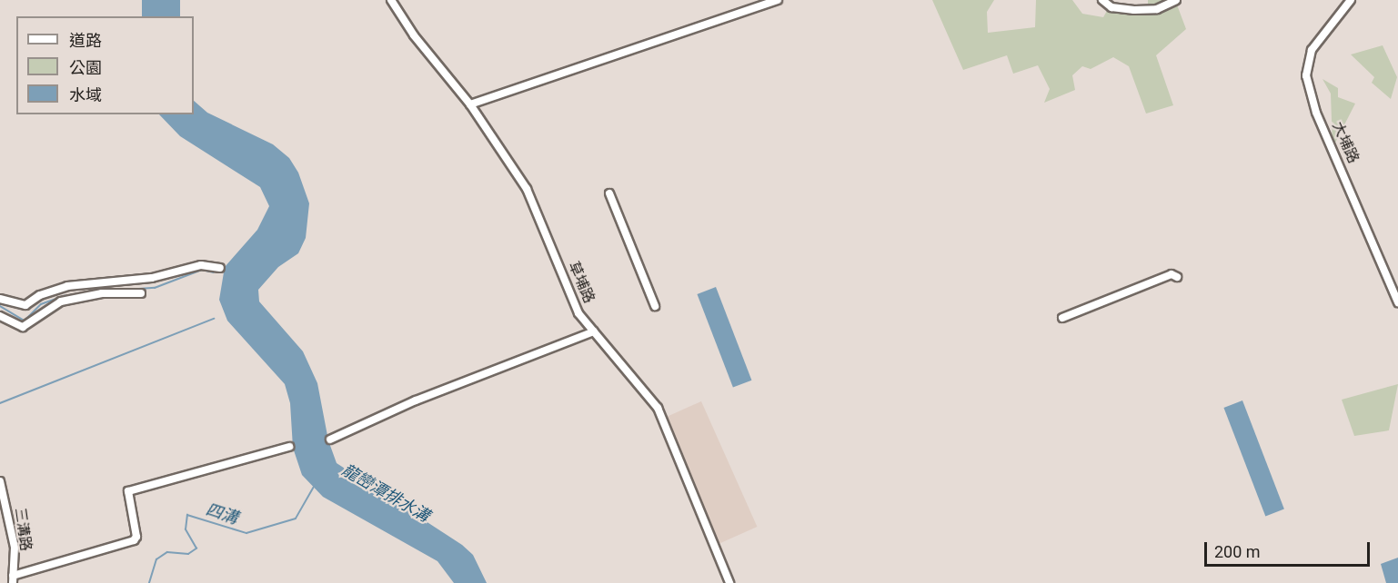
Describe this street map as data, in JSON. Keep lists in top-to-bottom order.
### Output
{
  "streets": {
    "street": ["大埔路", "草埔路", "三溝路"]
  },
  "water": ["龍巒潭排水溝", "四溝"],
  "legend": ["道路", "公園", "水域"],
  "scale_bar": "200 m"
}
